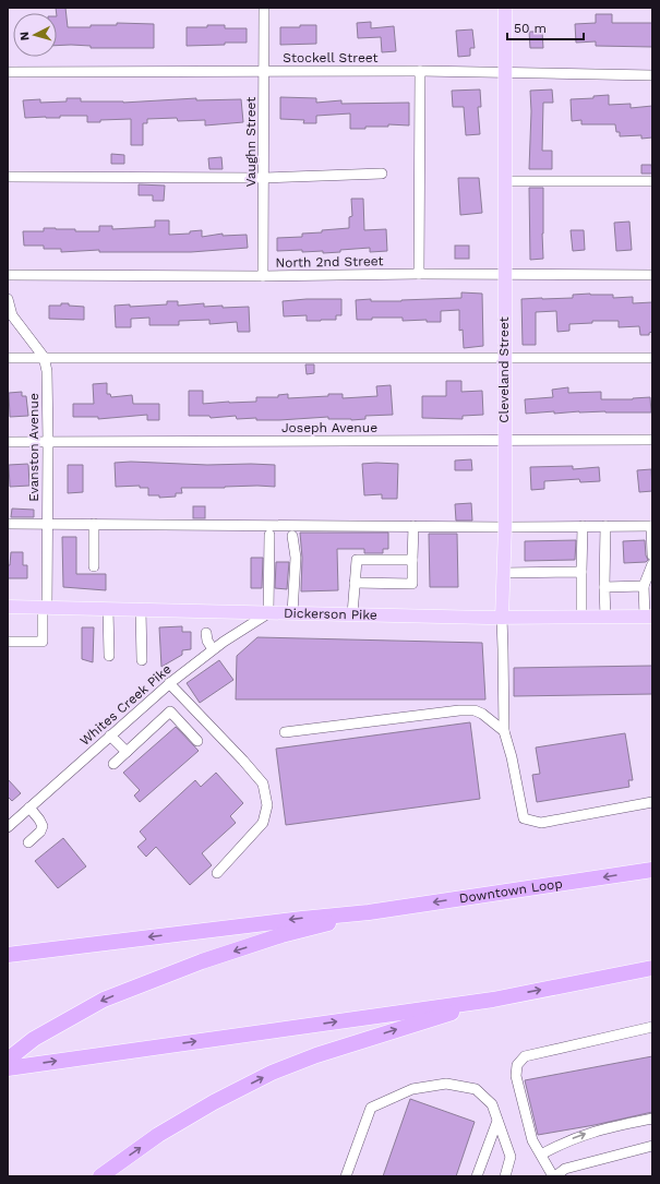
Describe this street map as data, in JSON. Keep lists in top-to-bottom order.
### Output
{
  "streets": {
    "highway": ["Downtown Loop"],
    "main road": ["Cleveland Street", "Dickerson Pike"],
    "street": [
      "Stockell Street",
      "Vaughn Street",
      "North 2nd Street",
      "Joseph Avenue",
      "Evanston Avenue",
      "Whites Creek Pike"
    ]
  },
  "crossings": [
    ["Stockell Street", "Vaughn Street"],
    ["Stockell Street", "Cleveland Street"],
    ["Vaughn Street", "North 2nd Street"],
    ["North 2nd Street", "Cleveland Street"],
    ["Cleveland Street", "Joseph Avenue"],
    ["Cleveland Street", "Dickerson Pike"],
    ["Joseph Avenue", "Evanston Avenue"],
    ["Evanston Avenue", "Dickerson Pike"],
    ["Dickerson Pike", "Whites Creek Pike"]
  ],
  "scale_bar": "50 m",
  "north": "left"
}
